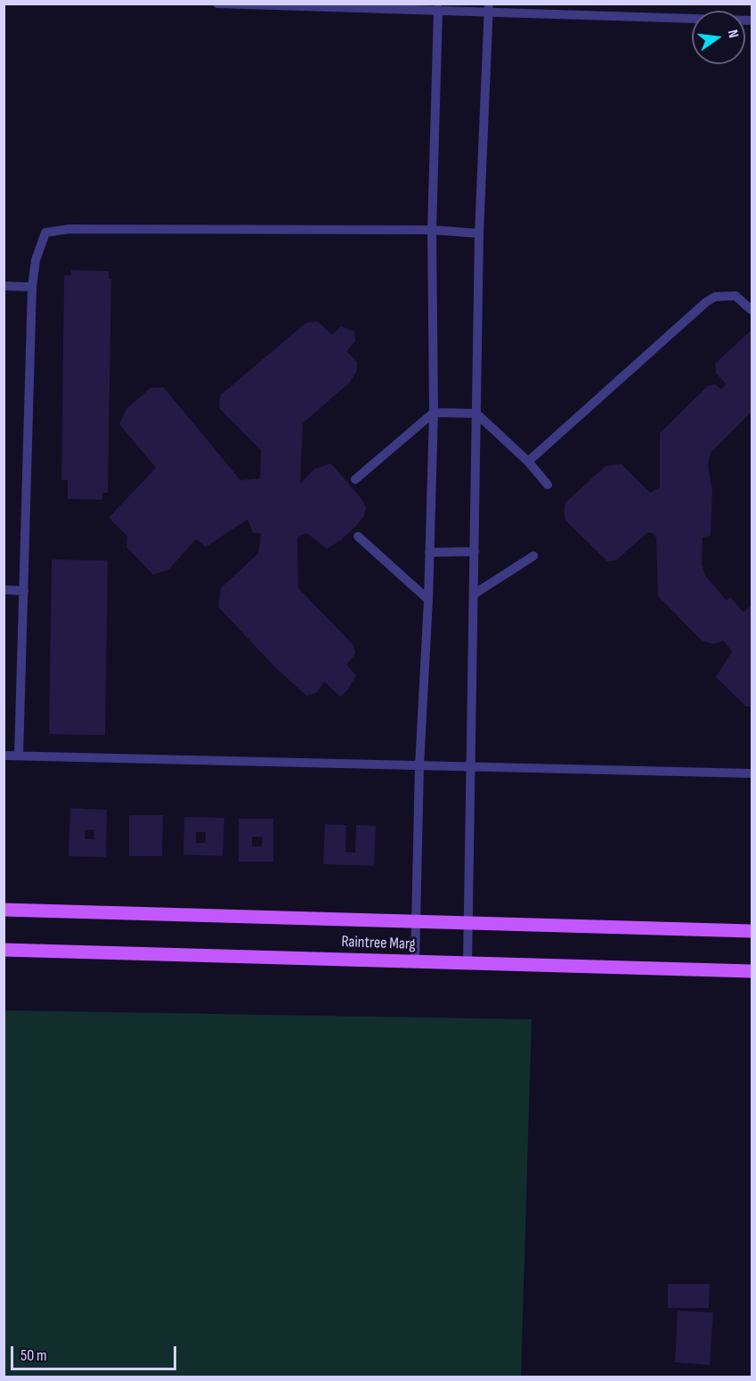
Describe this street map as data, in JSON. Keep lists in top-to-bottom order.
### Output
{
  "streets": {
    "main road": ["Raintree Marg"]
  },
  "scale_bar": "50 m",
  "north": "right"
}
